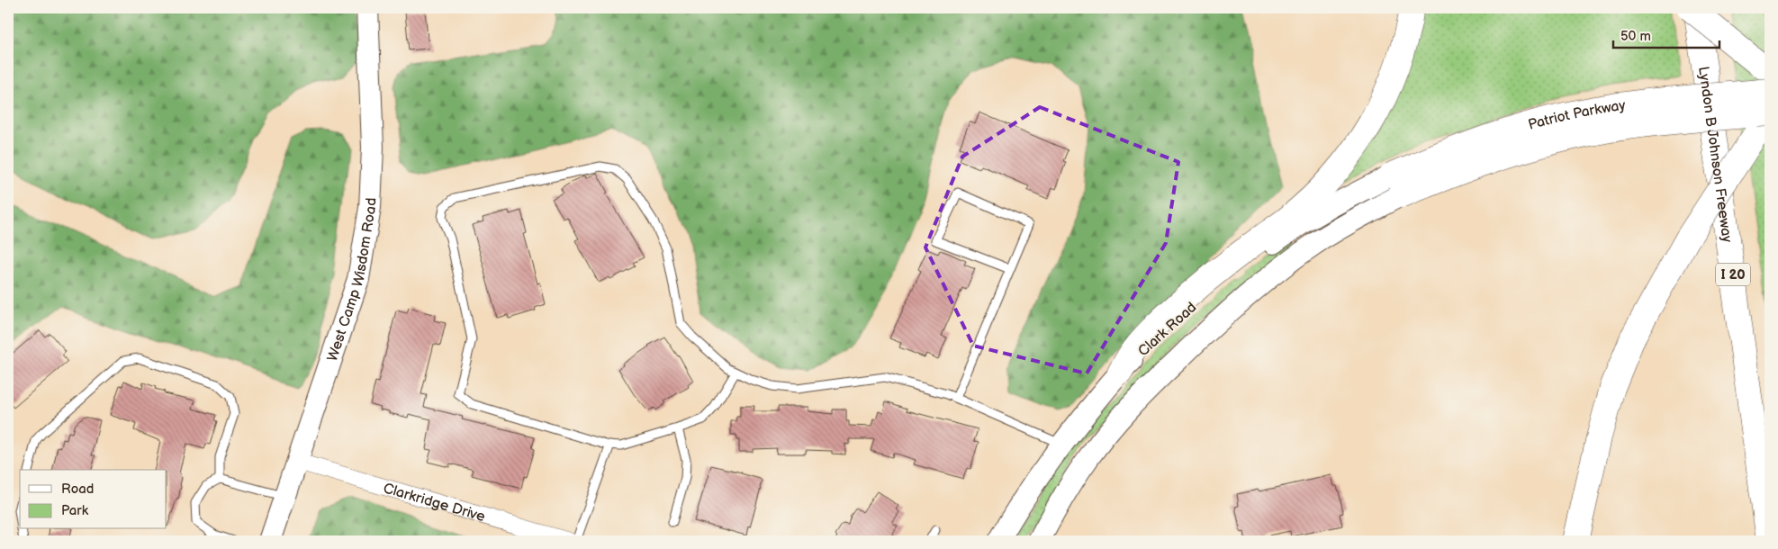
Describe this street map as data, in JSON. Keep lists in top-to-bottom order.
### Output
{
  "streets": {
    "highway": ["Patriot Parkway", "Lyndon B Johnson Freeway", "I 20"],
    "main road": ["West Camp Wisdom Road", "Clark Road"],
    "street": ["Clarkridge Drive"]
  },
  "crossings": [
    ["Patriot Parkway", "Clark Road"],
    ["West Camp Wisdom Road", "Clarkridge Drive"]
  ],
  "legend": ["Road", "Park"],
  "scale_bar": "50 m"
}
